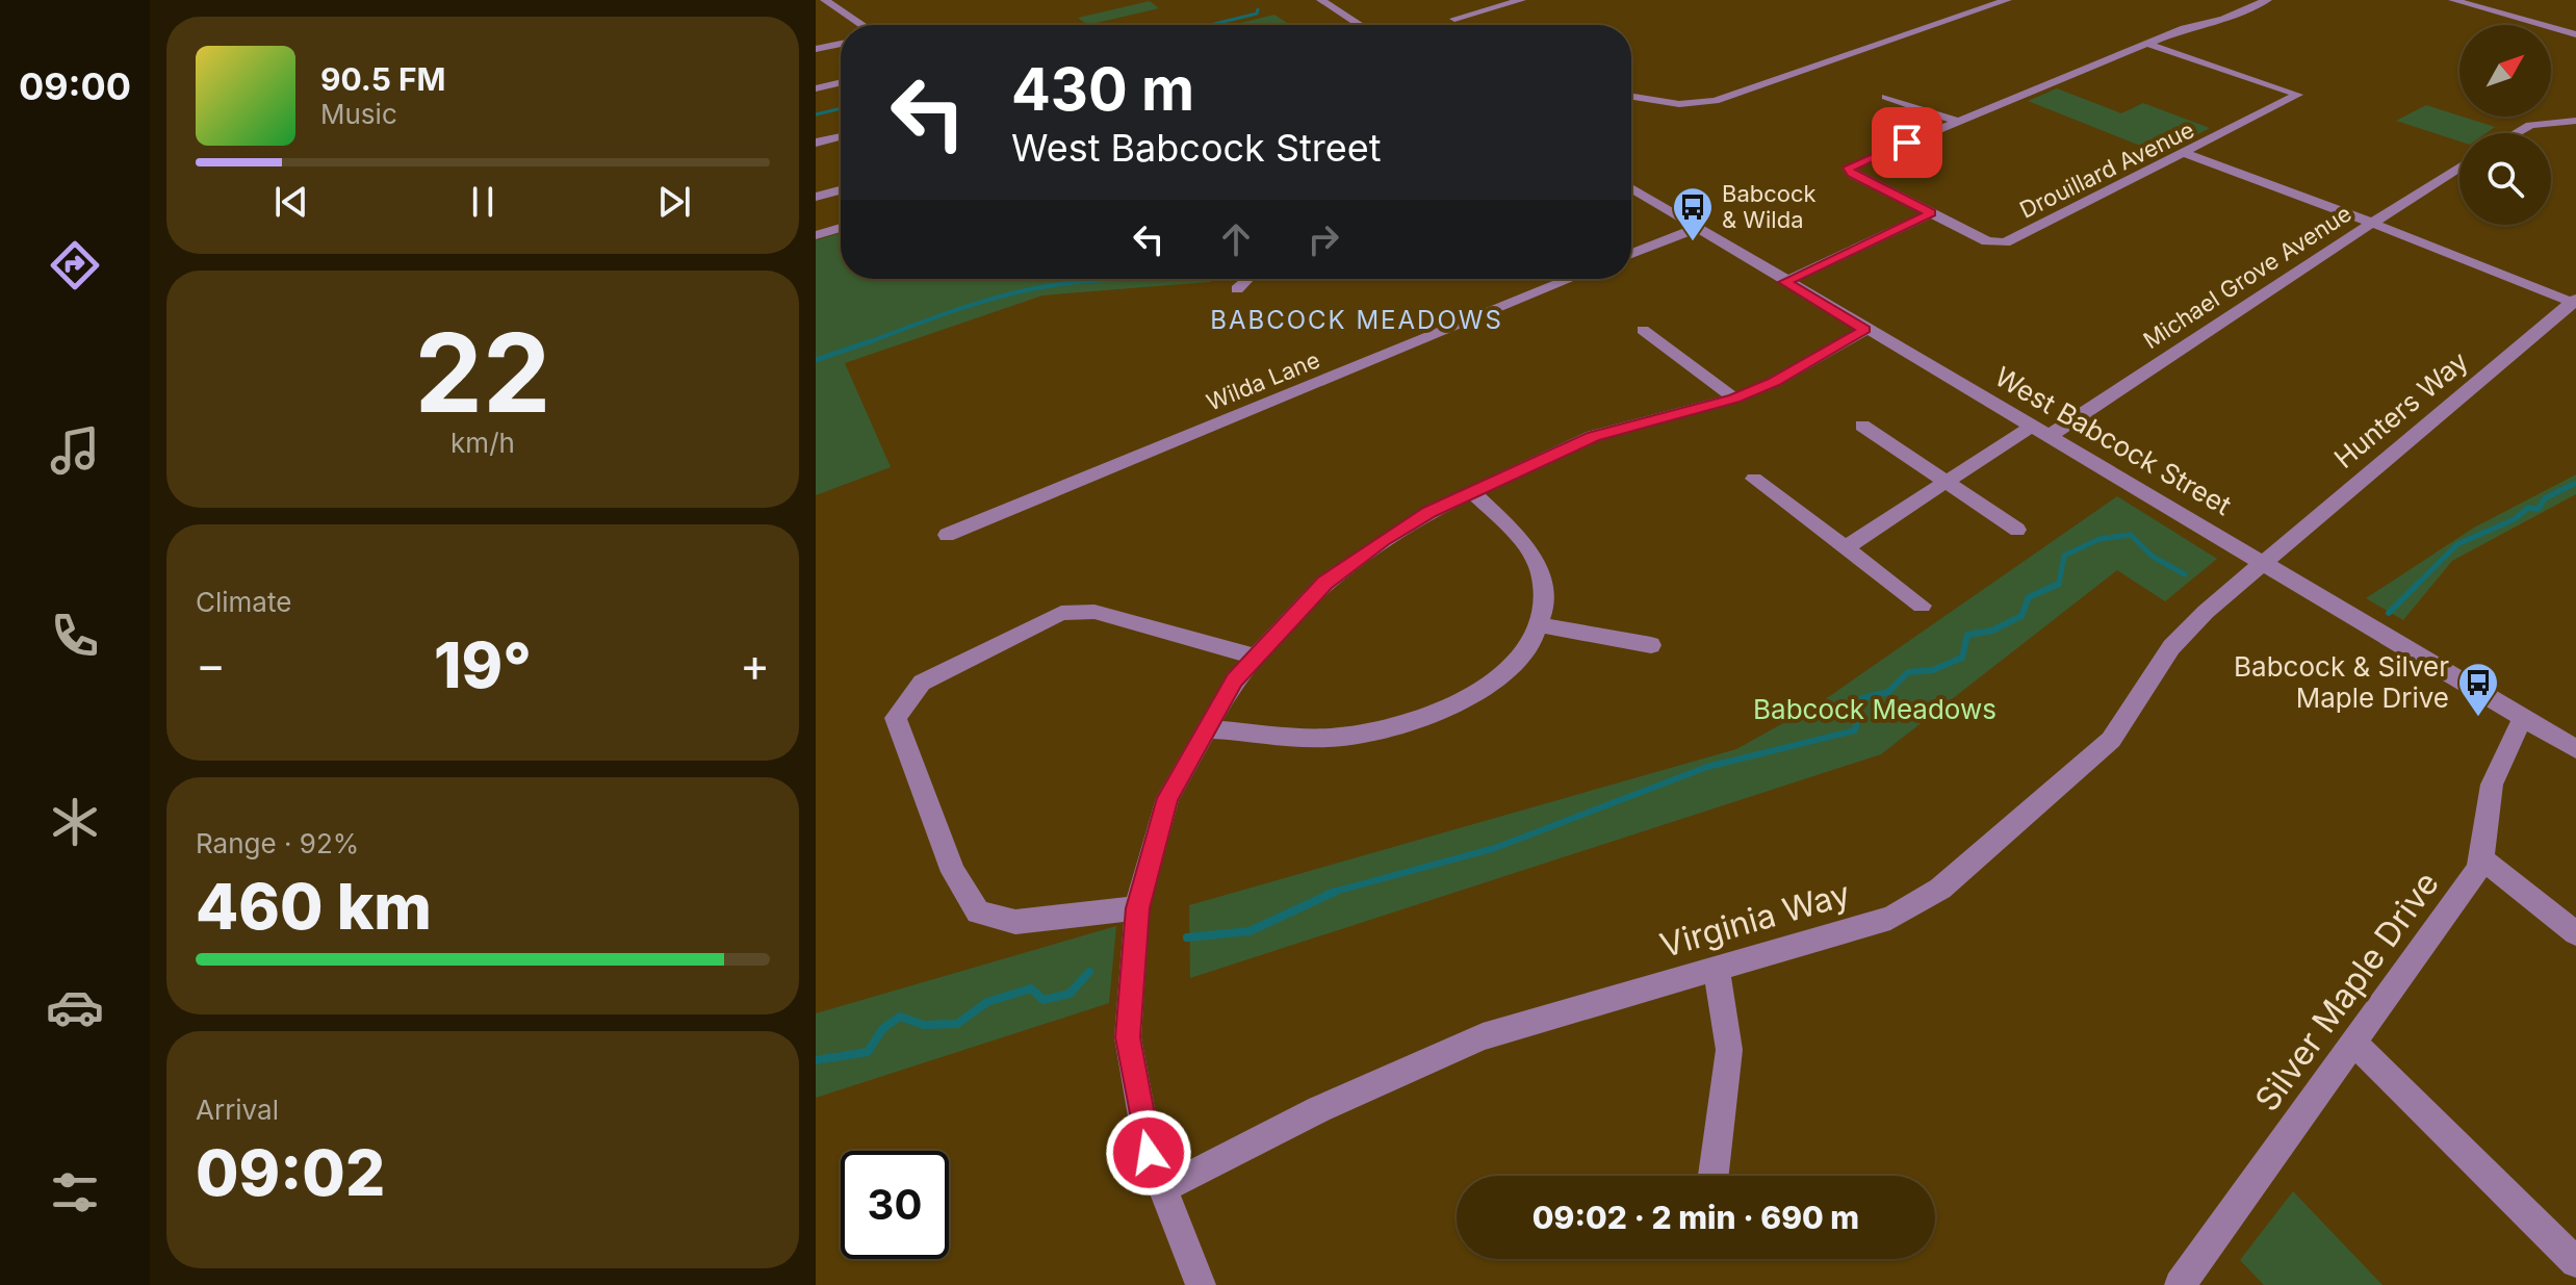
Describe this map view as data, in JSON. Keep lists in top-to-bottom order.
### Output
{
  "streets": {
    "street": [
      "Drouillard Avenue",
      "Michael Grove Avenue",
      "Wilda Lane",
      "Hunters Way",
      "West Babcock Street",
      "Virginia Way",
      "Silver Maple Drive"
    ]
  },
  "crossings": [
    ["Michael Grove Avenue", "West Babcock Street"],
    ["Hunters Way", "West Babcock Street"],
    ["Hunters Way", "Virginia Way"],
    ["West Babcock Street", "Virginia Way"],
    ["West Babcock Street", "Silver Maple Drive"]
  ],
  "districts": ["BABCOCK MEADOWS"],
  "parks": ["Babcock Meadows"],
  "places": {
    "bus stop": ["Babcock & Wilda", "Babcock & Silver Maple Drive"]
  },
  "north": "top right",
  "page": {
    "tabs": "09:00",
    "turn": ["430 m", "West Babcock Street"],
    "song": ["90.5 FM", "Music"],
    "tile": [
      ["22", "km/h"],
      "Climate",
      ["Range · 92%", "460 km"],
      ["Arrival", "09:02"]
    ],
    "heat": ["−", "19°", "+"],
    "limit": "30",
    "trip": "09:02 · 2 min · 690 m"
  }
}
